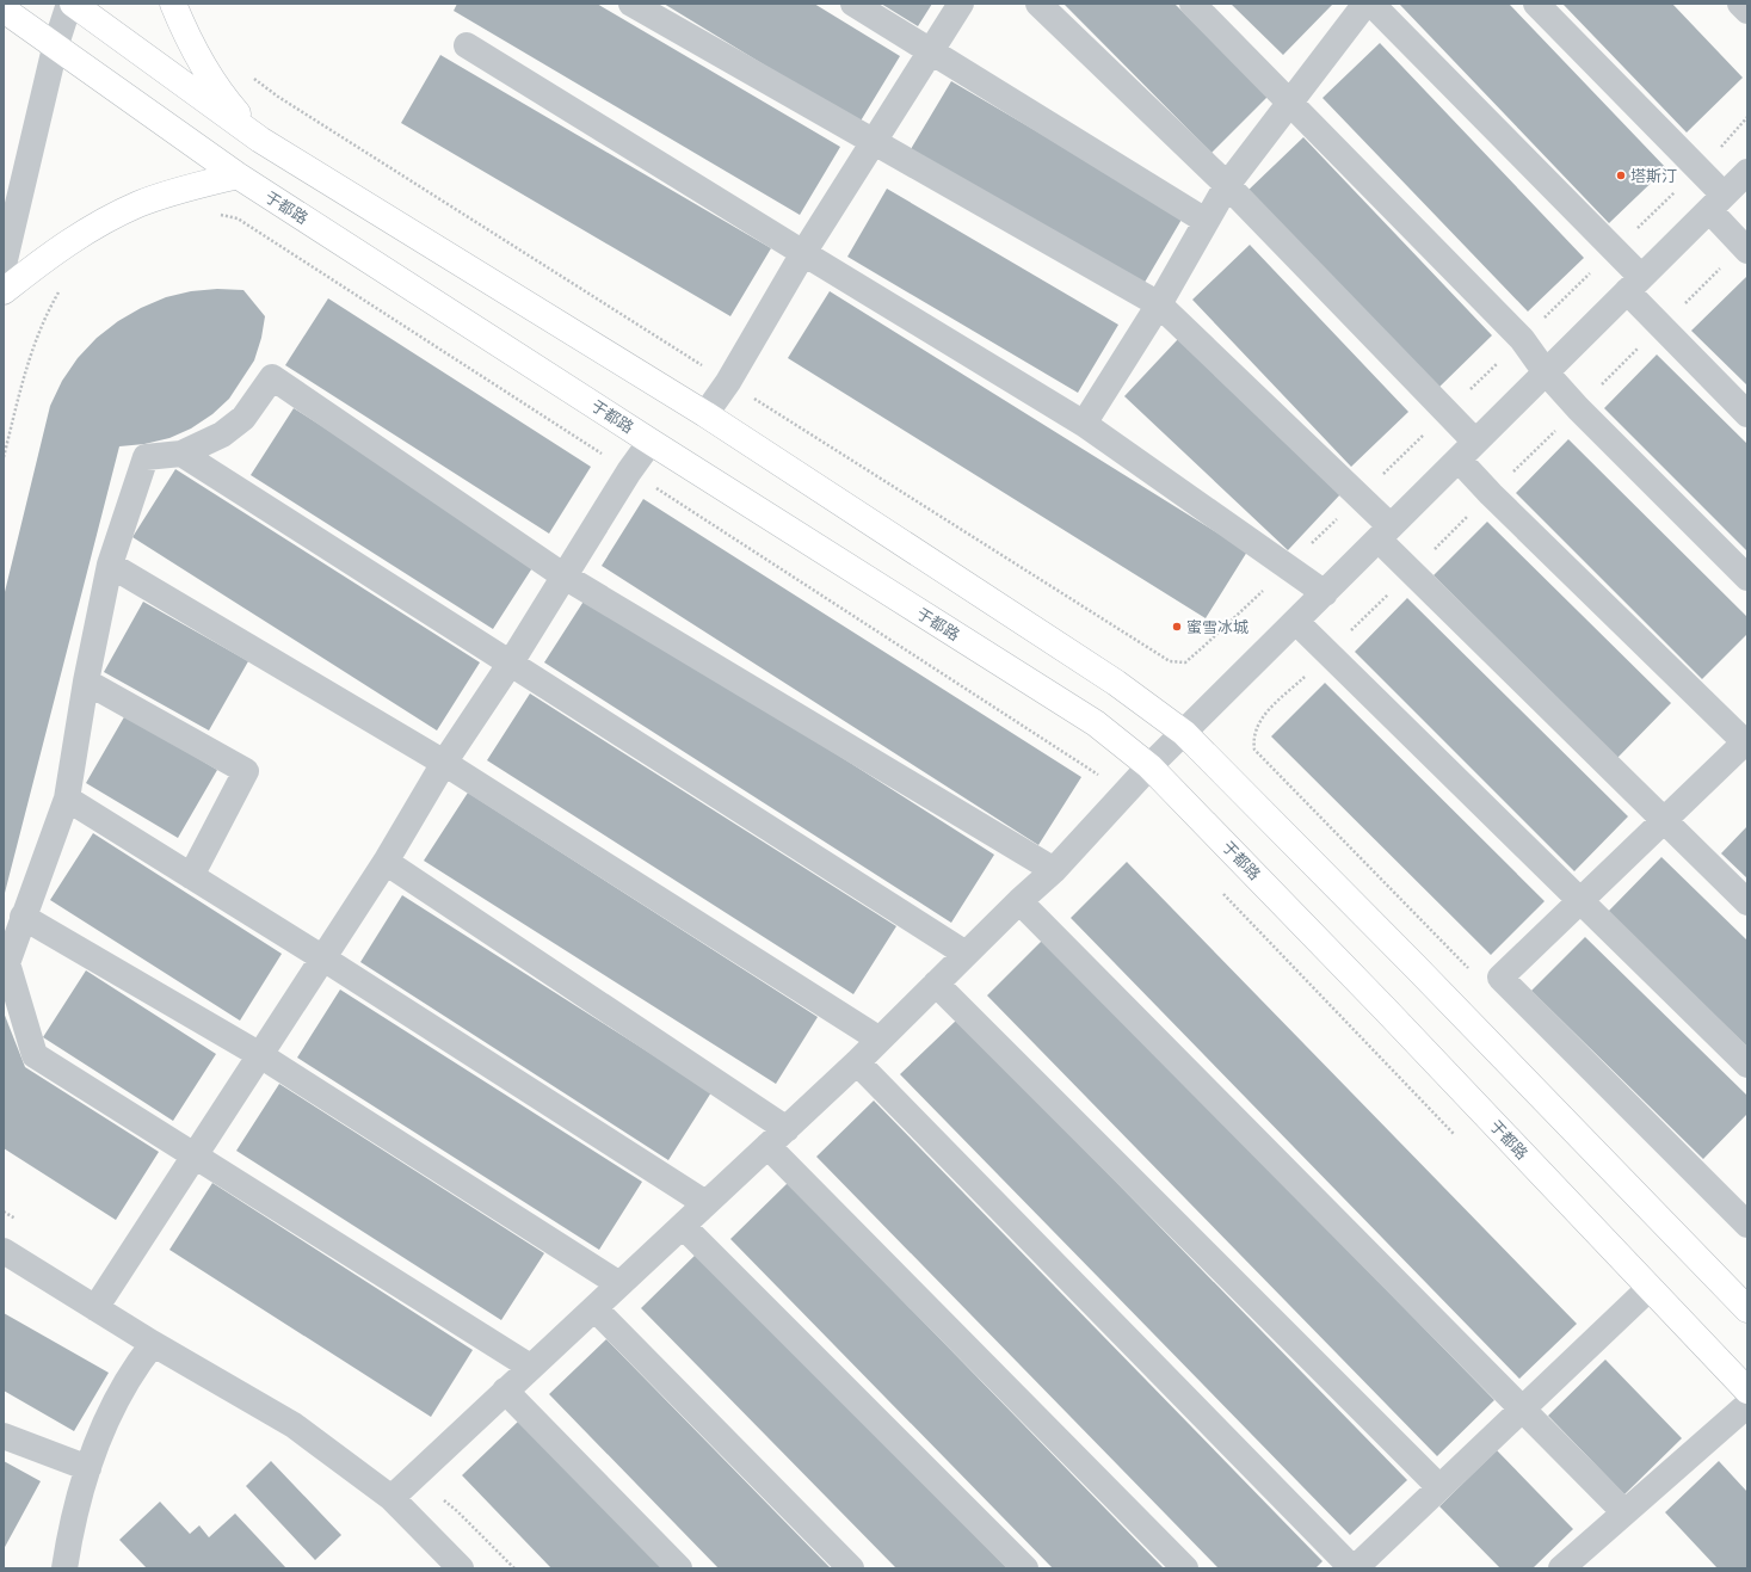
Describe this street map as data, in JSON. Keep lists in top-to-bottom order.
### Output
{
  "streets": {
    "main road": ["于都路"]
  },
  "places": ["塔斯汀", "蜜雪冰城"]
}
